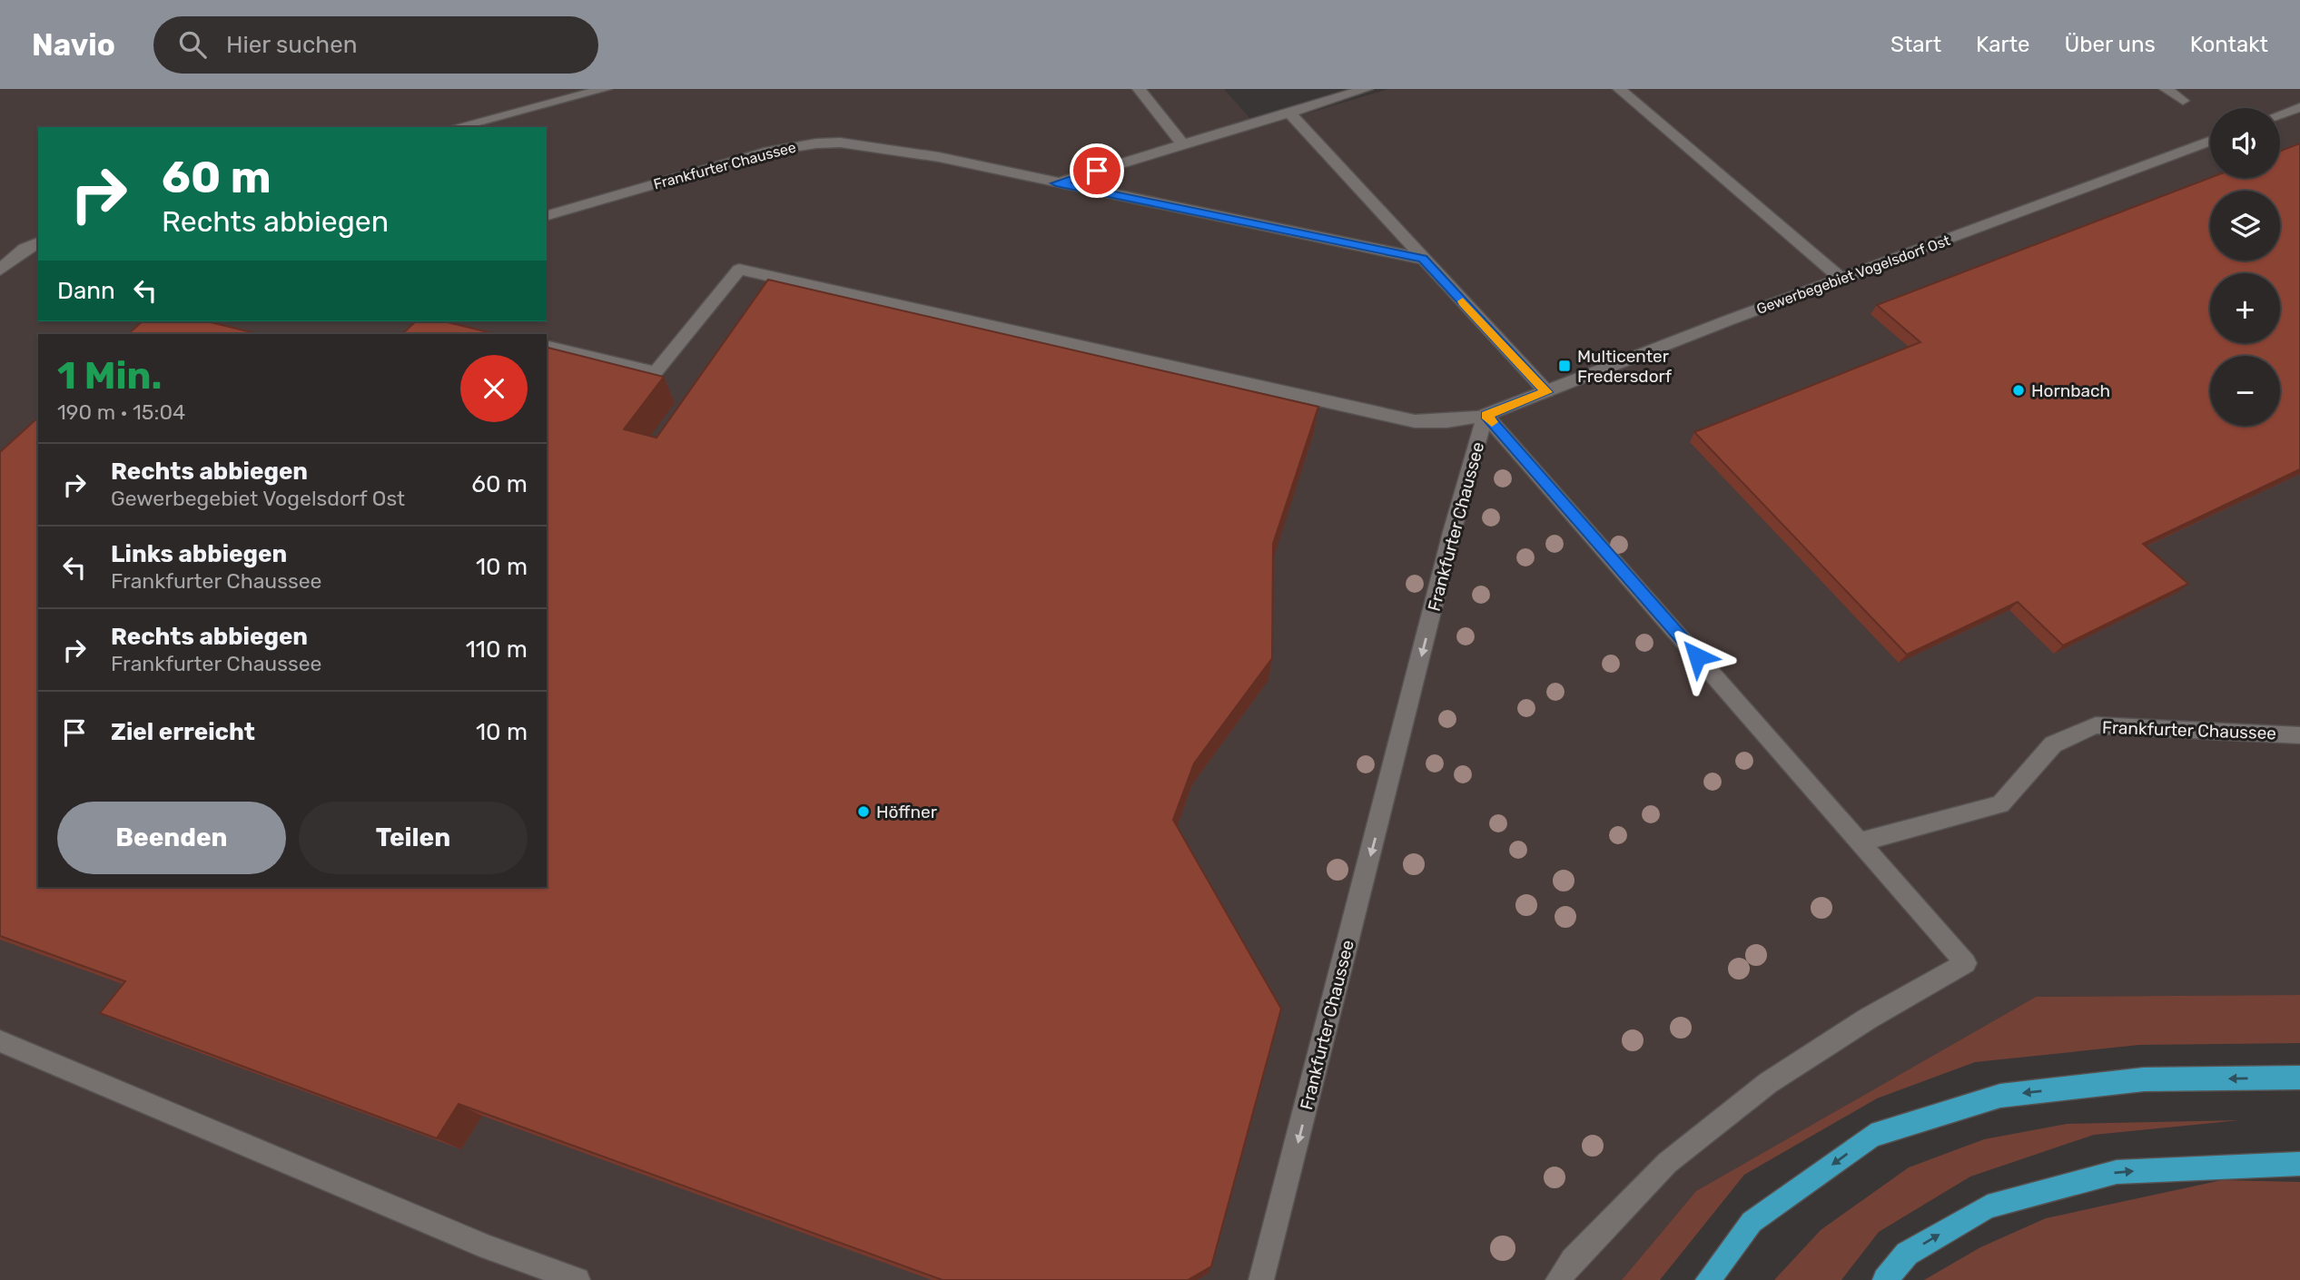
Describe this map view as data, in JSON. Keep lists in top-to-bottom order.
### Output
{
  "streets": {
    "street": ["Frankfurter Chaussee", "Gewerbegebiet Vogelsdorf Ost"]
  },
  "crossings": [
    ["Frankfurter Chaussee", "Gewerbegebiet Vogelsdorf Ost"]
  ],
  "places": {
    "transit": ["Multicenter Fredersdorf"],
    "other": ["Hornbach", "Höffner"]
  },
  "page": {
    "header": "Navio",
    "search": "Hier suchen",
    "nav": [
      "Start",
      "Karte",
      "Über uns",
      "Kontakt"
    ],
    "map_buttons": ["+", "−"],
    "turn": ["60 m", "Rechts abbiegen"],
    "then": "Dann",
    "heading": ["1 Min.", "190 m · 15:04"],
    "list": [
      {
        "name": "Rechts abbiegen",
        "note": "Gewerbegebiet Vogelsdorf Ost",
        "value": "60 m"
      },
      {
        "name": "Links abbiegen",
        "note": "Frankfurter Chaussee",
        "value": "10 m"
      },
      {
        "name": "Rechts abbiegen",
        "note": "Frankfurter Chaussee",
        "value": "110 m"
      },
      {
        "name": "Ziel erreicht",
        "value": "10 m"
      }
    ],
    "buttons": ["Beenden", "Teilen"]
  }
}
